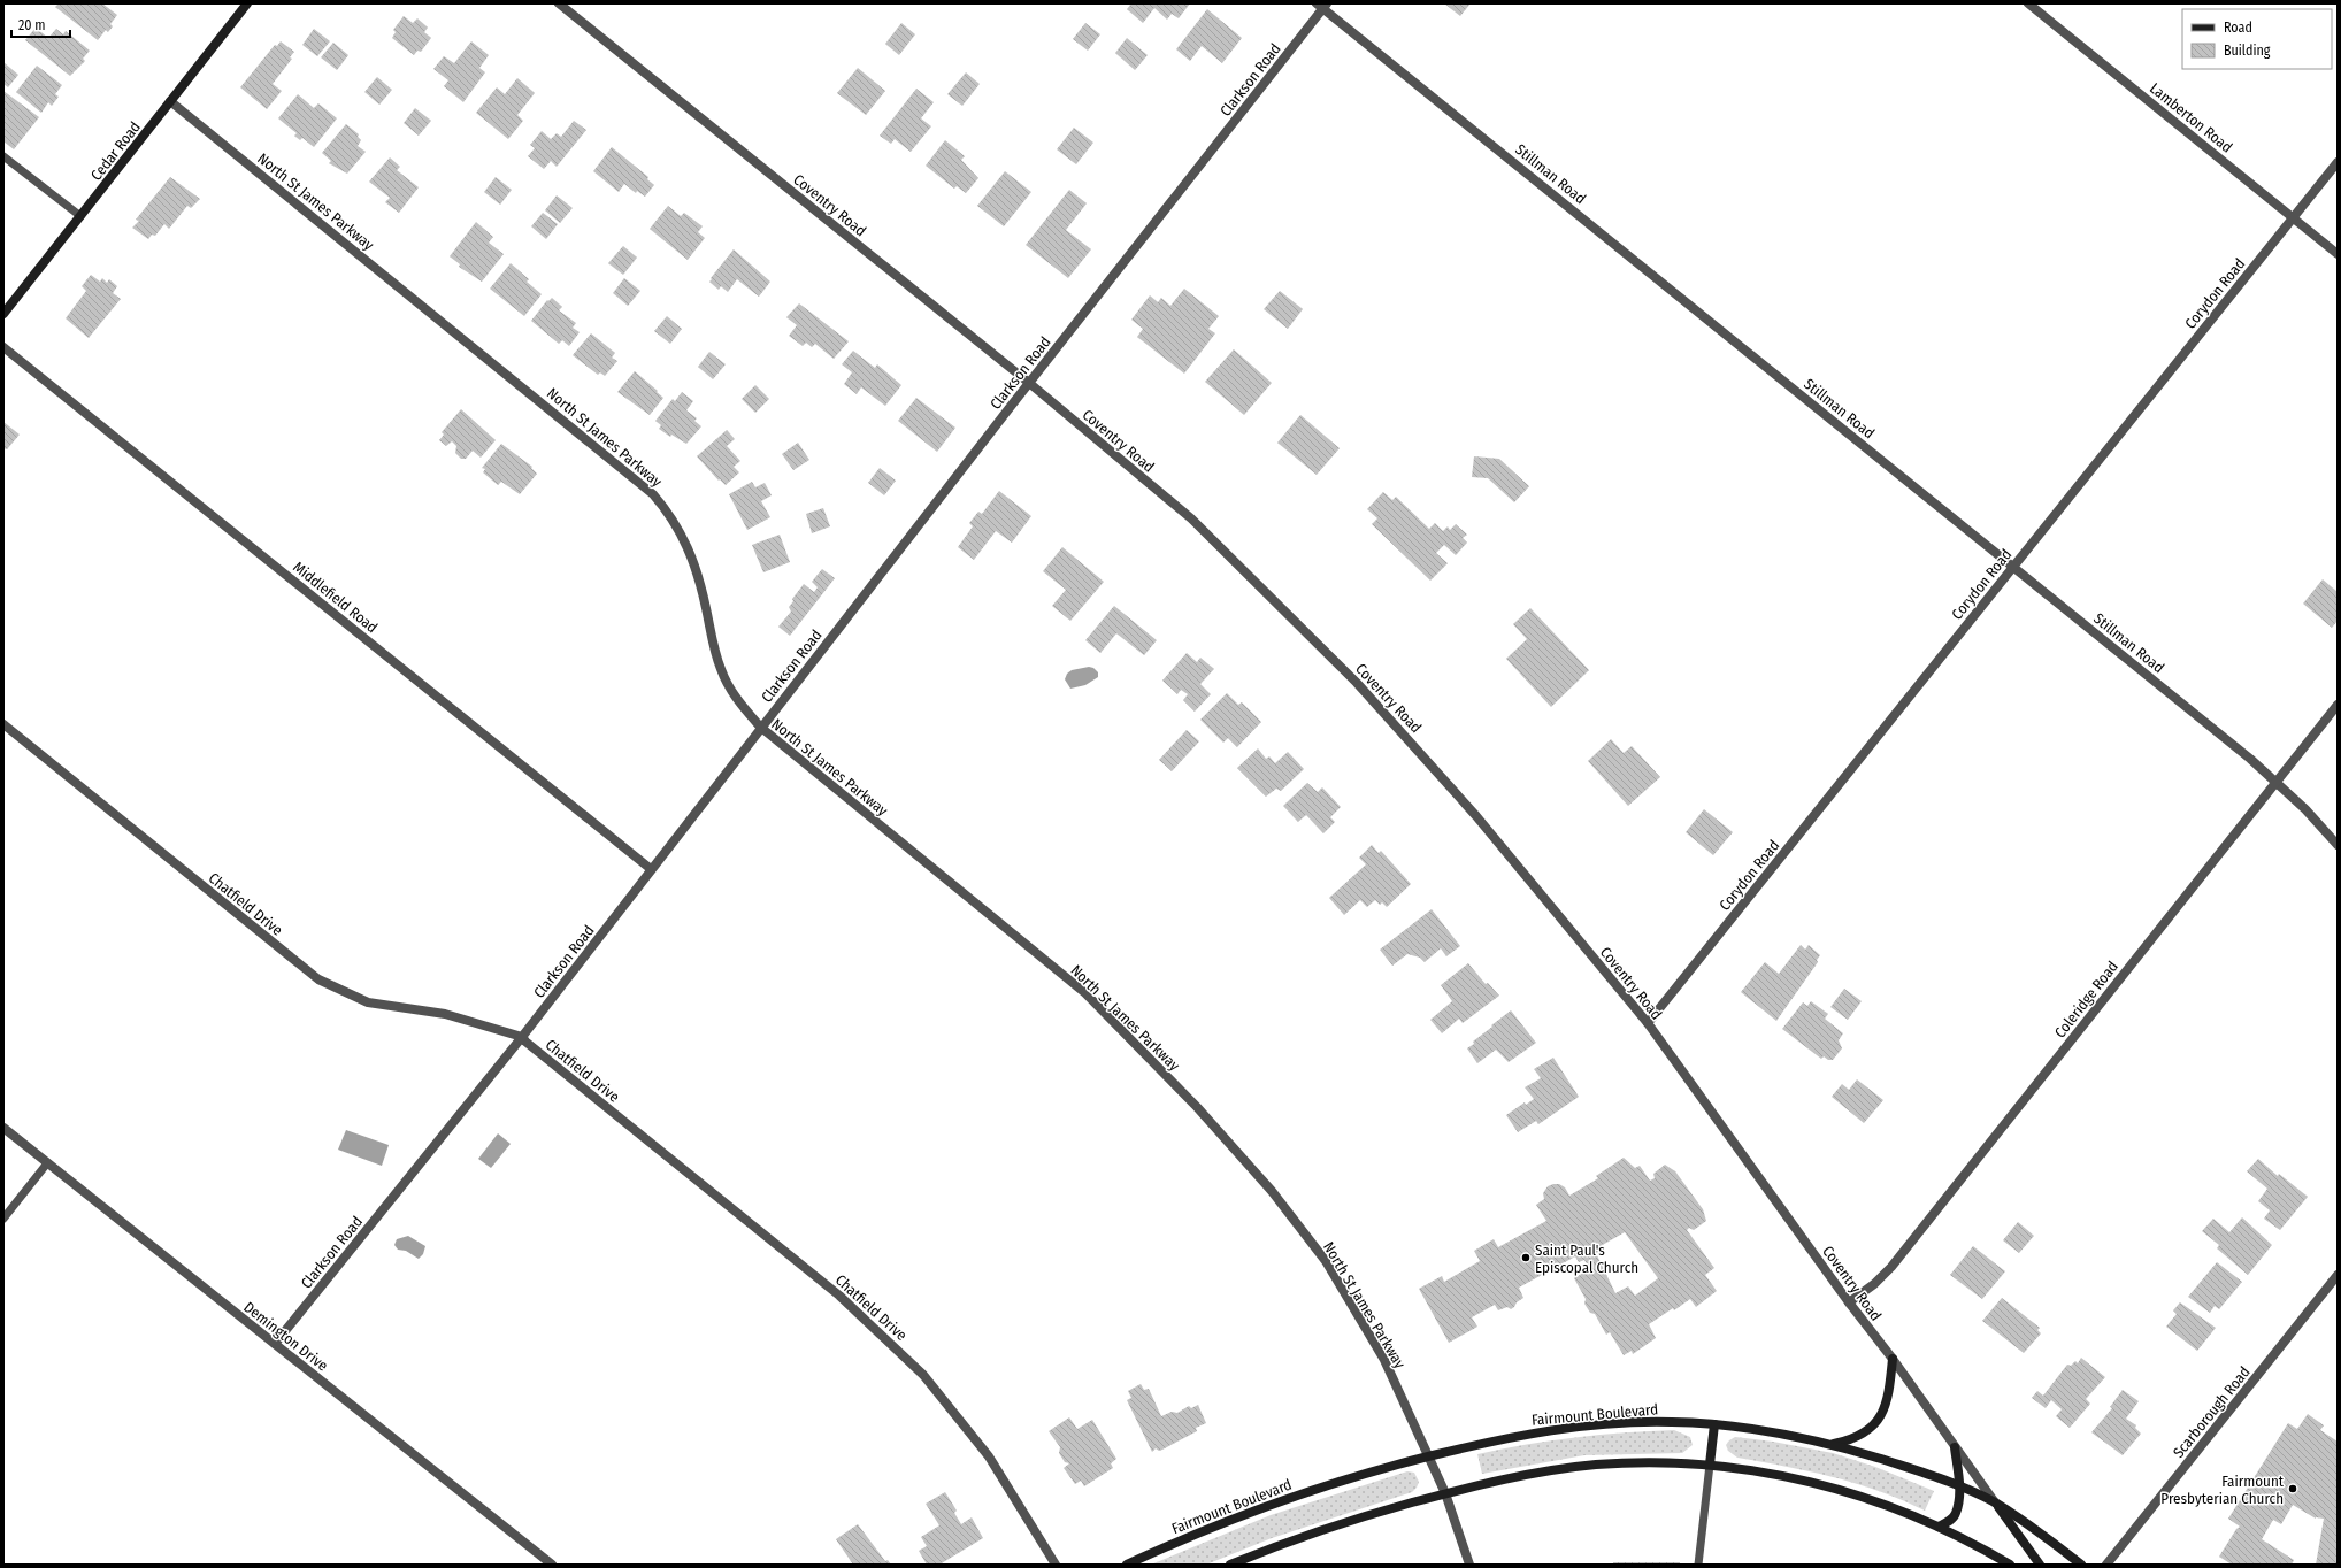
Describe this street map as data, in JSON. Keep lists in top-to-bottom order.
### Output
{
  "streets": {
    "main road": ["Cedar Road", "Coventry Road", "Fairmount Boulevard"],
    "street": [
      "Clarkson Road",
      "Lamberton Road",
      "Stillman Road",
      "North St James Parkway",
      "Corydon Road",
      "Middlefield Road",
      "Chatfield Drive",
      "Coleridge Road",
      "Demington Drive",
      "Scarborough Road"
    ]
  },
  "crossings": [
    ["Clarkson Road", "Stillman Road"],
    ["Clarkson Road", "North St James Parkway"],
    ["Clarkson Road", "Coventry Road"],
    ["Clarkson Road", "Middlefield Road"],
    ["Clarkson Road", "Chatfield Drive"],
    ["Clarkson Road", "Demington Drive"],
    ["Lamberton Road", "Corydon Road"],
    ["Cedar Road", "North St James Parkway"],
    ["Stillman Road", "Corydon Road"],
    ["Stillman Road", "Coleridge Road"],
    ["North St James Parkway", "Fairmount Boulevard"],
    ["Coventry Road", "Corydon Road"],
    ["Coventry Road", "Coleridge Road"],
    ["Coventry Road", "Fairmount Boulevard"]
  ],
  "places": ["Saint Paul's Episcopal Church", "Fairmount Presbyterian Church"],
  "legend": ["Road", "Building"],
  "scale_bar": "20 m"
}
